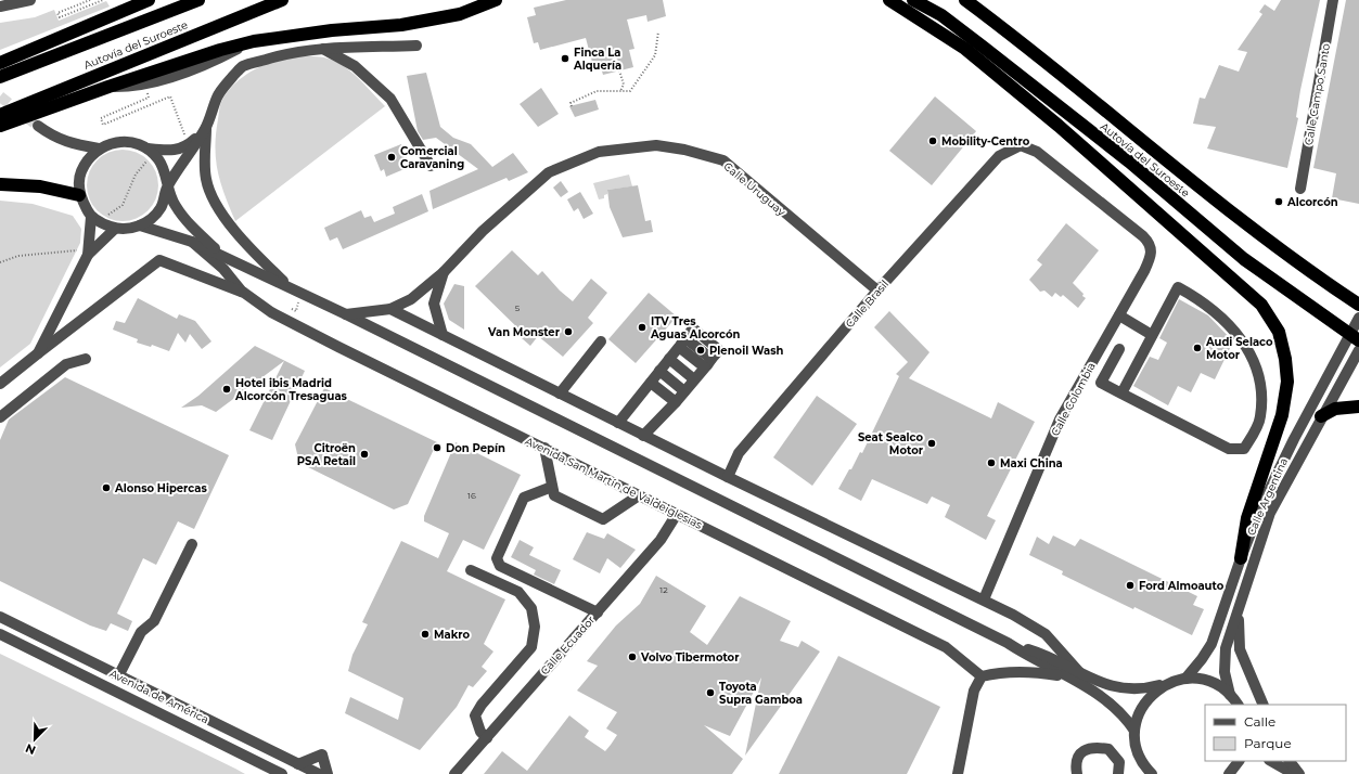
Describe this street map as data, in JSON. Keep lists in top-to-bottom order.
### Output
{
  "streets": {
    "highway": ["Autovía del Suroeste"],
    "street": [
      "Calle Campo Santo",
      "Calle Uruguay",
      "Calle Brasil",
      "Calle Colombia",
      "Avenida San Martín de Valdeiglesias",
      "Calle Argentina",
      "Calle Ecuador",
      "Avenida de América"
    ]
  },
  "crossings": [
    ["Calle Uruguay", "Calle Brasil"],
    ["Calle Brasil", "Calle Colombia"],
    ["Avenida San Martín de Valdeiglesias", "Calle Ecuador"]
  ],
  "places": [
    "Finca La Alquería",
    "Mobility-Centro",
    "Comercial Caravaning",
    "Alcorcón",
    "ITV Tres Aguas Alcorcón",
    "Van Monster",
    "Audi Selaco Motor",
    "Plenoil Wash",
    "Hotel ibis Madrid Alcorcón Tresaguas",
    "Seat Sealco Motor",
    "Don Pepín",
    "Citroën PSA Retail",
    "Maxi China",
    "Alonso Hipercas",
    "Ford Almoauto",
    "Makro",
    "Volvo Tibermotor",
    "Toyota Supra Gamboa"
  ],
  "house_numbers": ["5", "16", "12"],
  "legend": ["Calle", "Parque"],
  "north": "bottom left"
}
